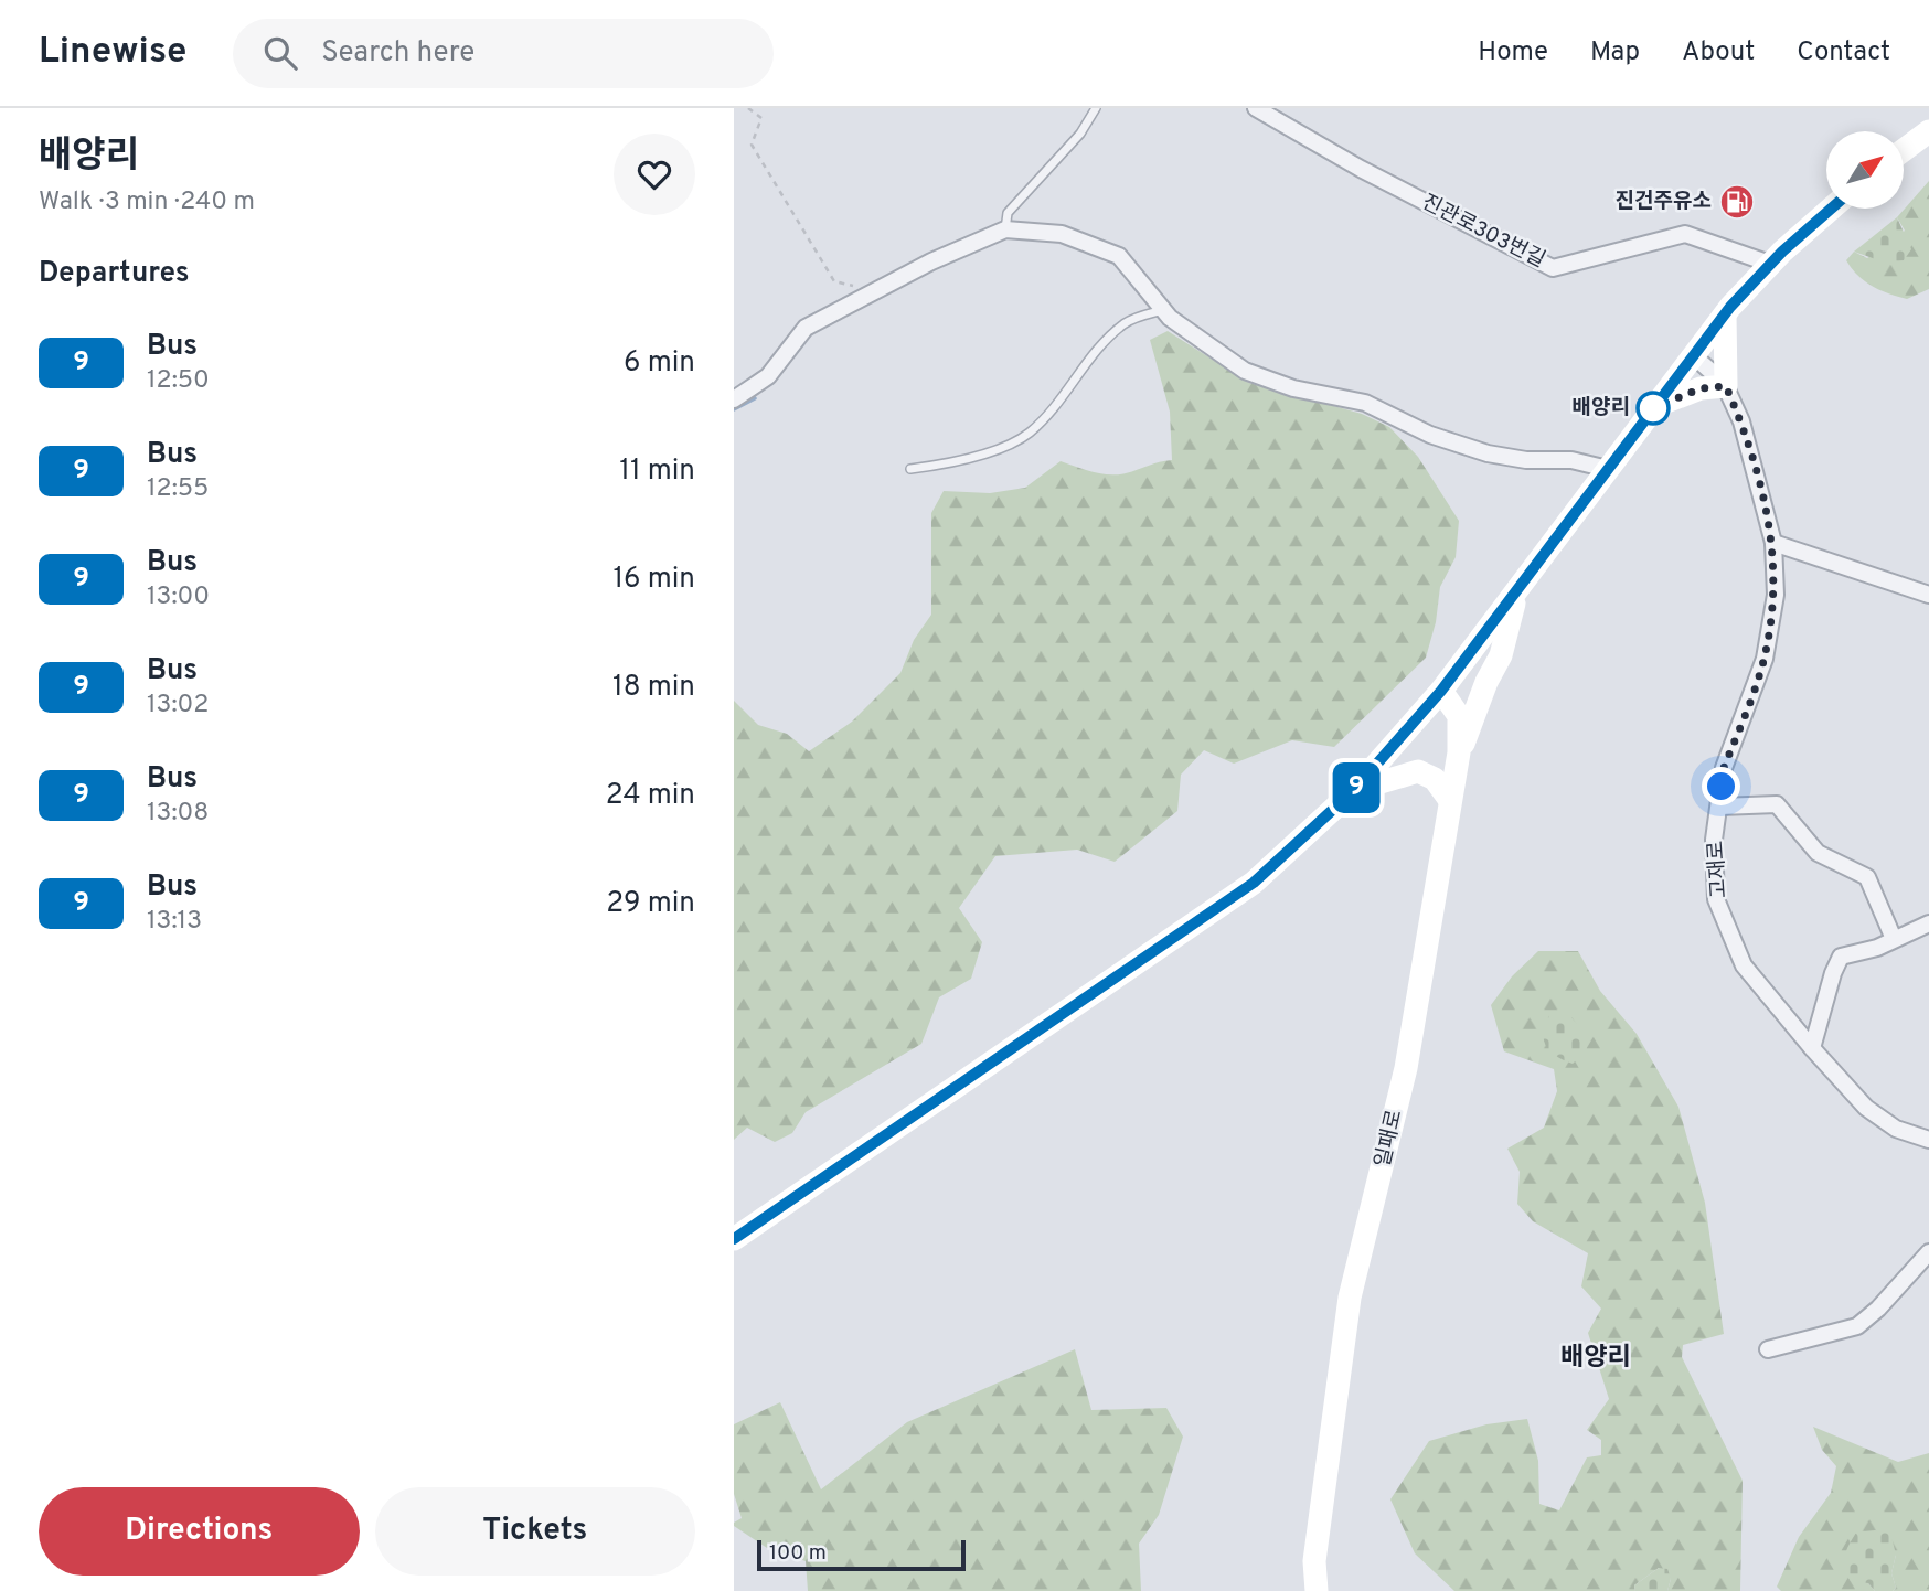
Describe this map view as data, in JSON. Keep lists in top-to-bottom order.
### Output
{
  "streets": {
    "main road": ["일패로"],
    "street": ["진관로303번길", "고재로"]
  },
  "districts": ["배양리"],
  "places": {
    "fuel station": ["진건주유소"],
    "other": ["배양리"]
  },
  "lines": ["bus line 9"],
  "scale_bar": "100 m",
  "north": "top right",
  "page": {
    "header": "Linewise",
    "search": "Search here",
    "nav": [
      "Home",
      "Map",
      "About",
      "Contact"
    ],
    "heading": [
      ["배양리", "Walk · 3 min · 240 m"],
      "Departures"
    ],
    "on_map": "9",
    "list": [
      {
        "mark": "9",
        "name": "Bus",
        "note": "12:50",
        "value": "6 min"
      },
      {
        "mark": "9",
        "name": "Bus",
        "note": "12:55",
        "value": "11 min"
      },
      {
        "mark": "9",
        "name": "Bus",
        "note": "13:00",
        "value": "16 min"
      },
      {
        "mark": "9",
        "name": "Bus",
        "note": "13:02",
        "value": "18 min"
      },
      {
        "mark": "9",
        "name": "Bus",
        "note": "13:08",
        "value": "24 min"
      },
      {
        "mark": "9",
        "name": "Bus",
        "note": "13:13",
        "value": "29 min"
      }
    ],
    "buttons": ["Directions", "Tickets"],
    "scale": "100 m"
  }
}
